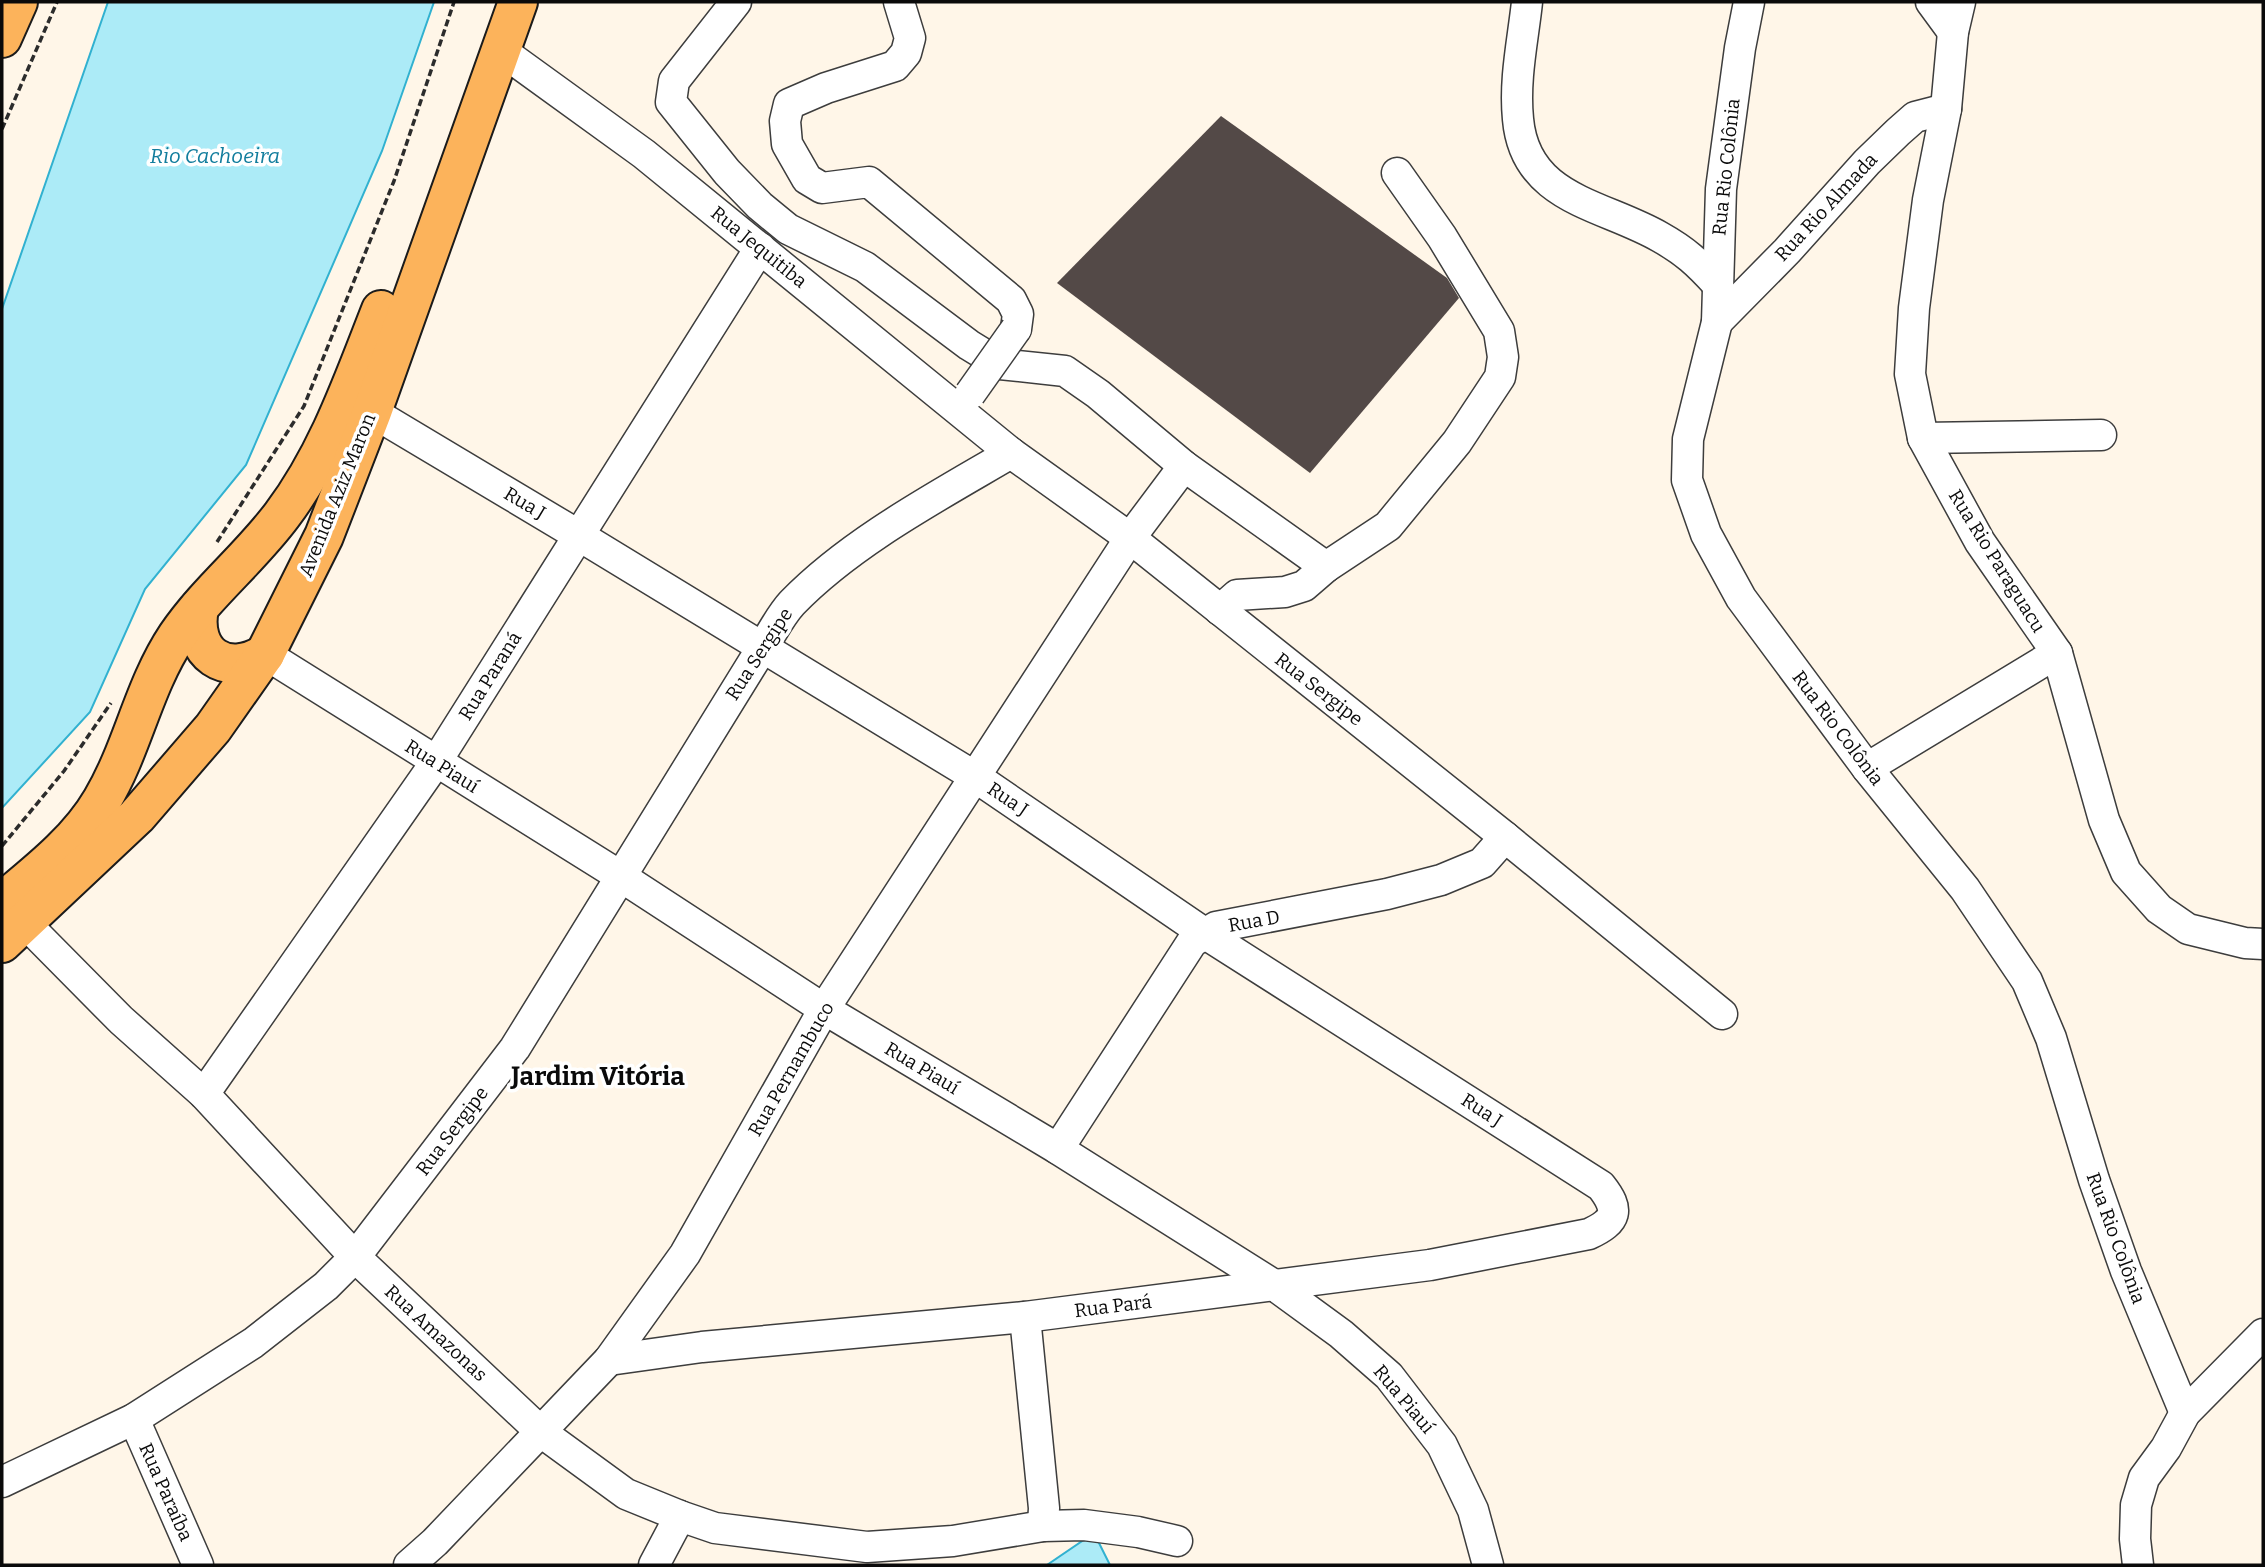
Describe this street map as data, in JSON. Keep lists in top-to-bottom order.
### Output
{
  "streets": {
    "main road": ["Avenida Aziz Maron"],
    "street": [
      "Rua Rio Colônia",
      "Rua Rio Almada",
      "Rua Jequitiba",
      "Rua J",
      "Rua Rio Paraguacu",
      "Rua Sergipe",
      "Rua Paraná",
      "Rua Piauí",
      "Rua D",
      "Rua Pernambuco",
      "Rua Pará",
      "Rua Amazonas",
      "Rua Paraíba"
    ]
  },
  "crossings": [
    ["Rua Rio Colônia", "Rua Rio Almada"],
    ["Rua Rio Almada", "Rua Rio Paraguacu"],
    ["Rua Jequitiba", "Avenida Aziz Maron"],
    ["Rua Jequitiba", "Rua Sergipe"],
    ["Rua Jequitiba", "Rua Paraná"],
    ["Avenida Aziz Maron", "Rua J"],
    ["Avenida Aziz Maron", "Rua Piauí"],
    ["Avenida Aziz Maron", "Rua Amazonas"],
    ["Rua J", "Rua Sergipe"],
    ["Rua J", "Rua Paraná"],
    ["Rua J", "Rua D"],
    ["Rua J", "Rua Pernambuco"],
    ["Rua J", "Rua Pará"],
    ["Rua Sergipe", "Rua Piauí"],
    ["Rua Sergipe", "Rua D"],
    ["Rua Sergipe", "Rua Pernambuco"],
    ["Rua Sergipe", "Rua Amazonas"],
    ["Rua Sergipe", "Rua Paraíba"],
    ["Rua Paraná", "Rua Piauí"],
    ["Rua Paraná", "Rua Amazonas"],
    ["Rua Piauí", "Rua D"],
    ["Rua Piauí", "Rua Pernambuco"],
    ["Rua Piauí", "Rua Pará"],
    ["Rua Pernambuco", "Rua Pará"],
    ["Rua Pernambuco", "Rua Amazonas"]
  ],
  "districts": ["Jardim Vitória"],
  "water": ["Rio Cachoeira"]
}
